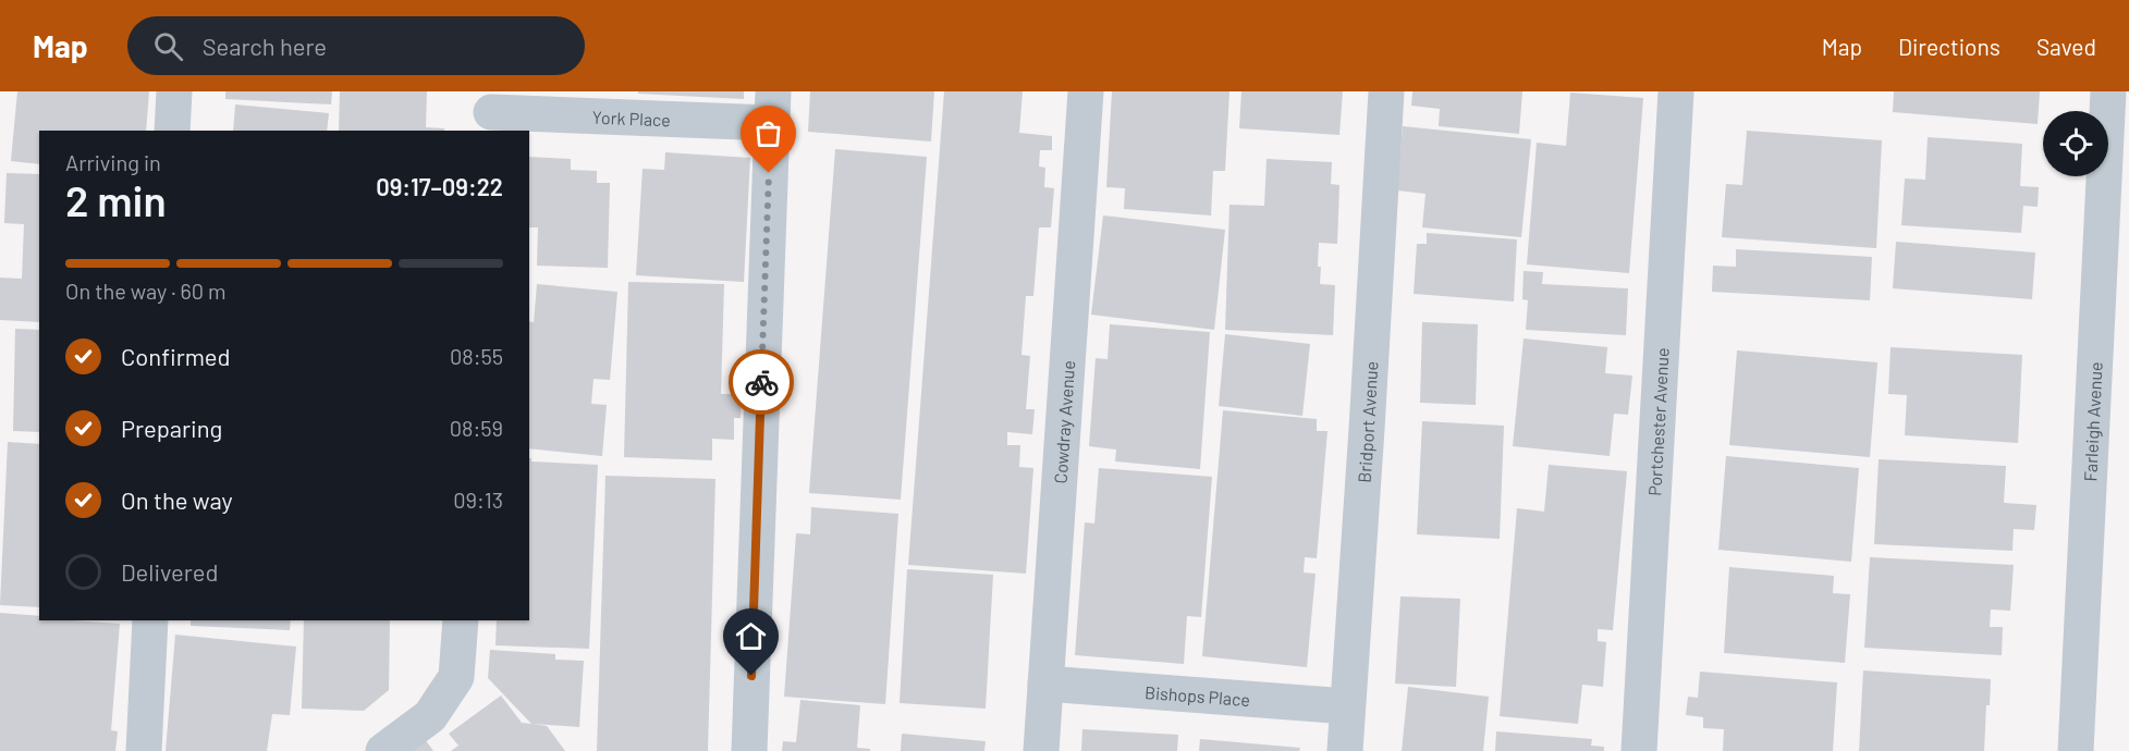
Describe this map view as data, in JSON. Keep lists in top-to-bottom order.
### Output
{
  "streets": {
    "street": [
      "York Place",
      "Cowdray Avenue",
      "Bridport Avenue",
      "Portchester Avenue",
      "Farleigh Avenue",
      "Bishops Place"
    ]
  },
  "crossings": [
    ["Cowdray Avenue", "Bishops Place"],
    ["Bridport Avenue", "Bishops Place"]
  ],
  "page": {
    "header": "Map",
    "search": "Search here",
    "nav": ["Map", "Directions", "Saved"],
    "heading": ["2 min", "Arriving in", "09:17–09:22"],
    "bar": "On the way · 60 m",
    "list": [
      ["Confirmed", "08:55"],
      ["Preparing", "08:59"],
      ["On the way", "09:13"],
      "Delivered"
    ]
  }
}
